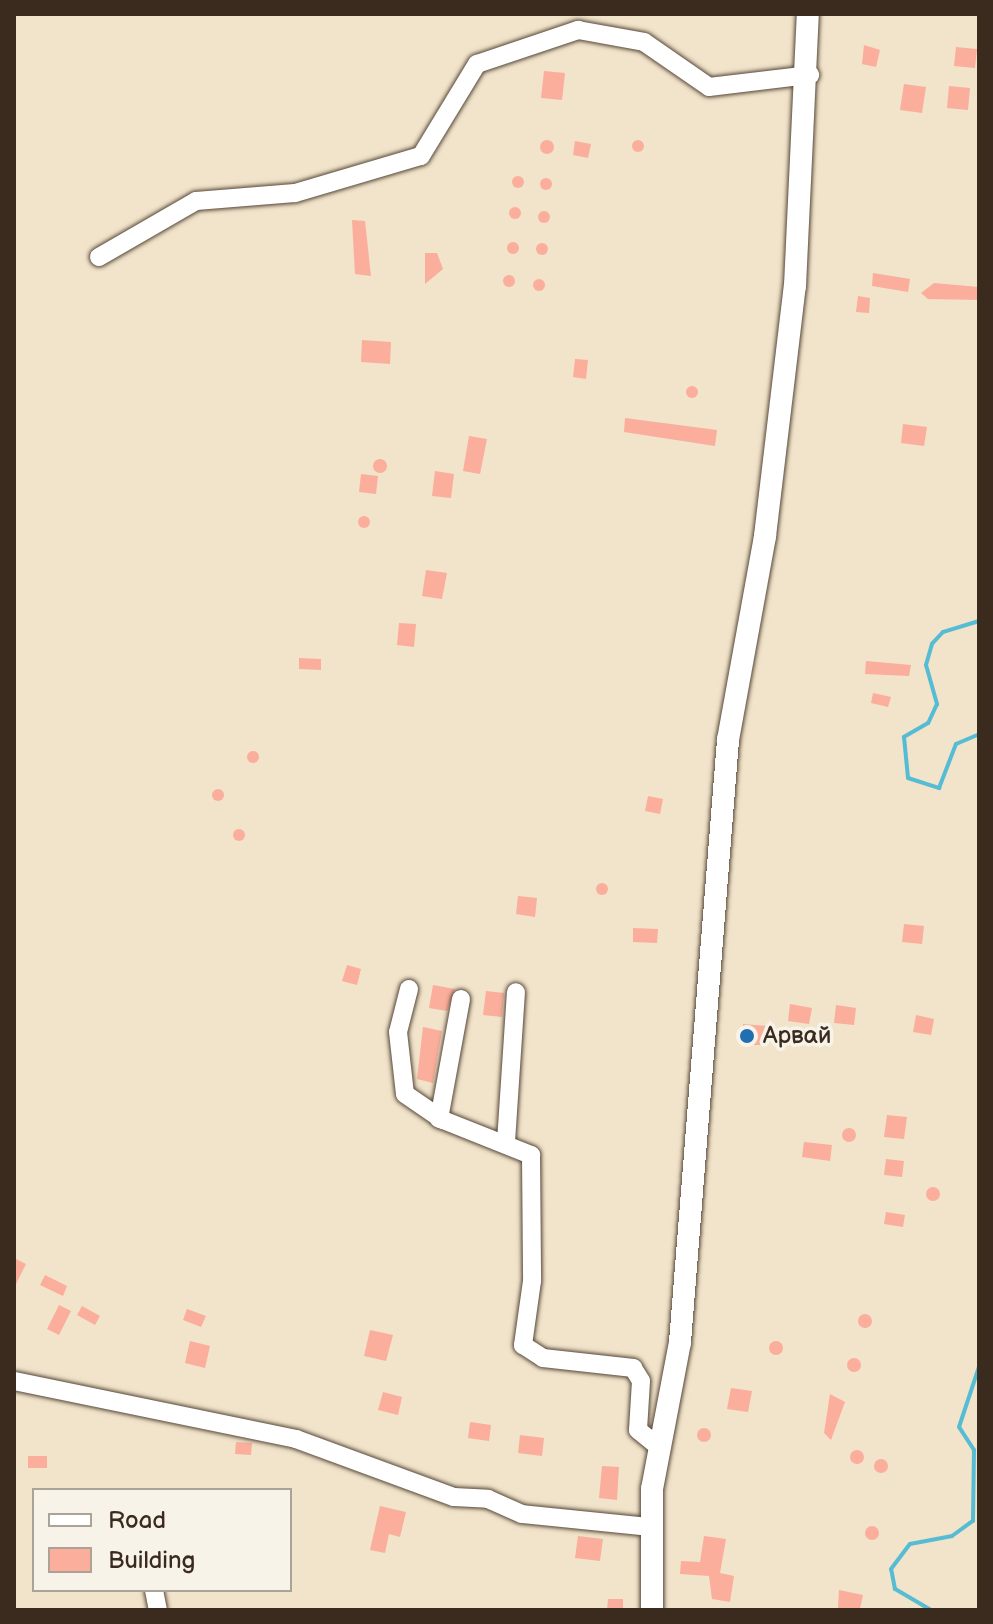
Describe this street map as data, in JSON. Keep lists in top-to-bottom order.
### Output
{
  "places": ["Арвай"],
  "legend": ["Road", "Building"]
}
